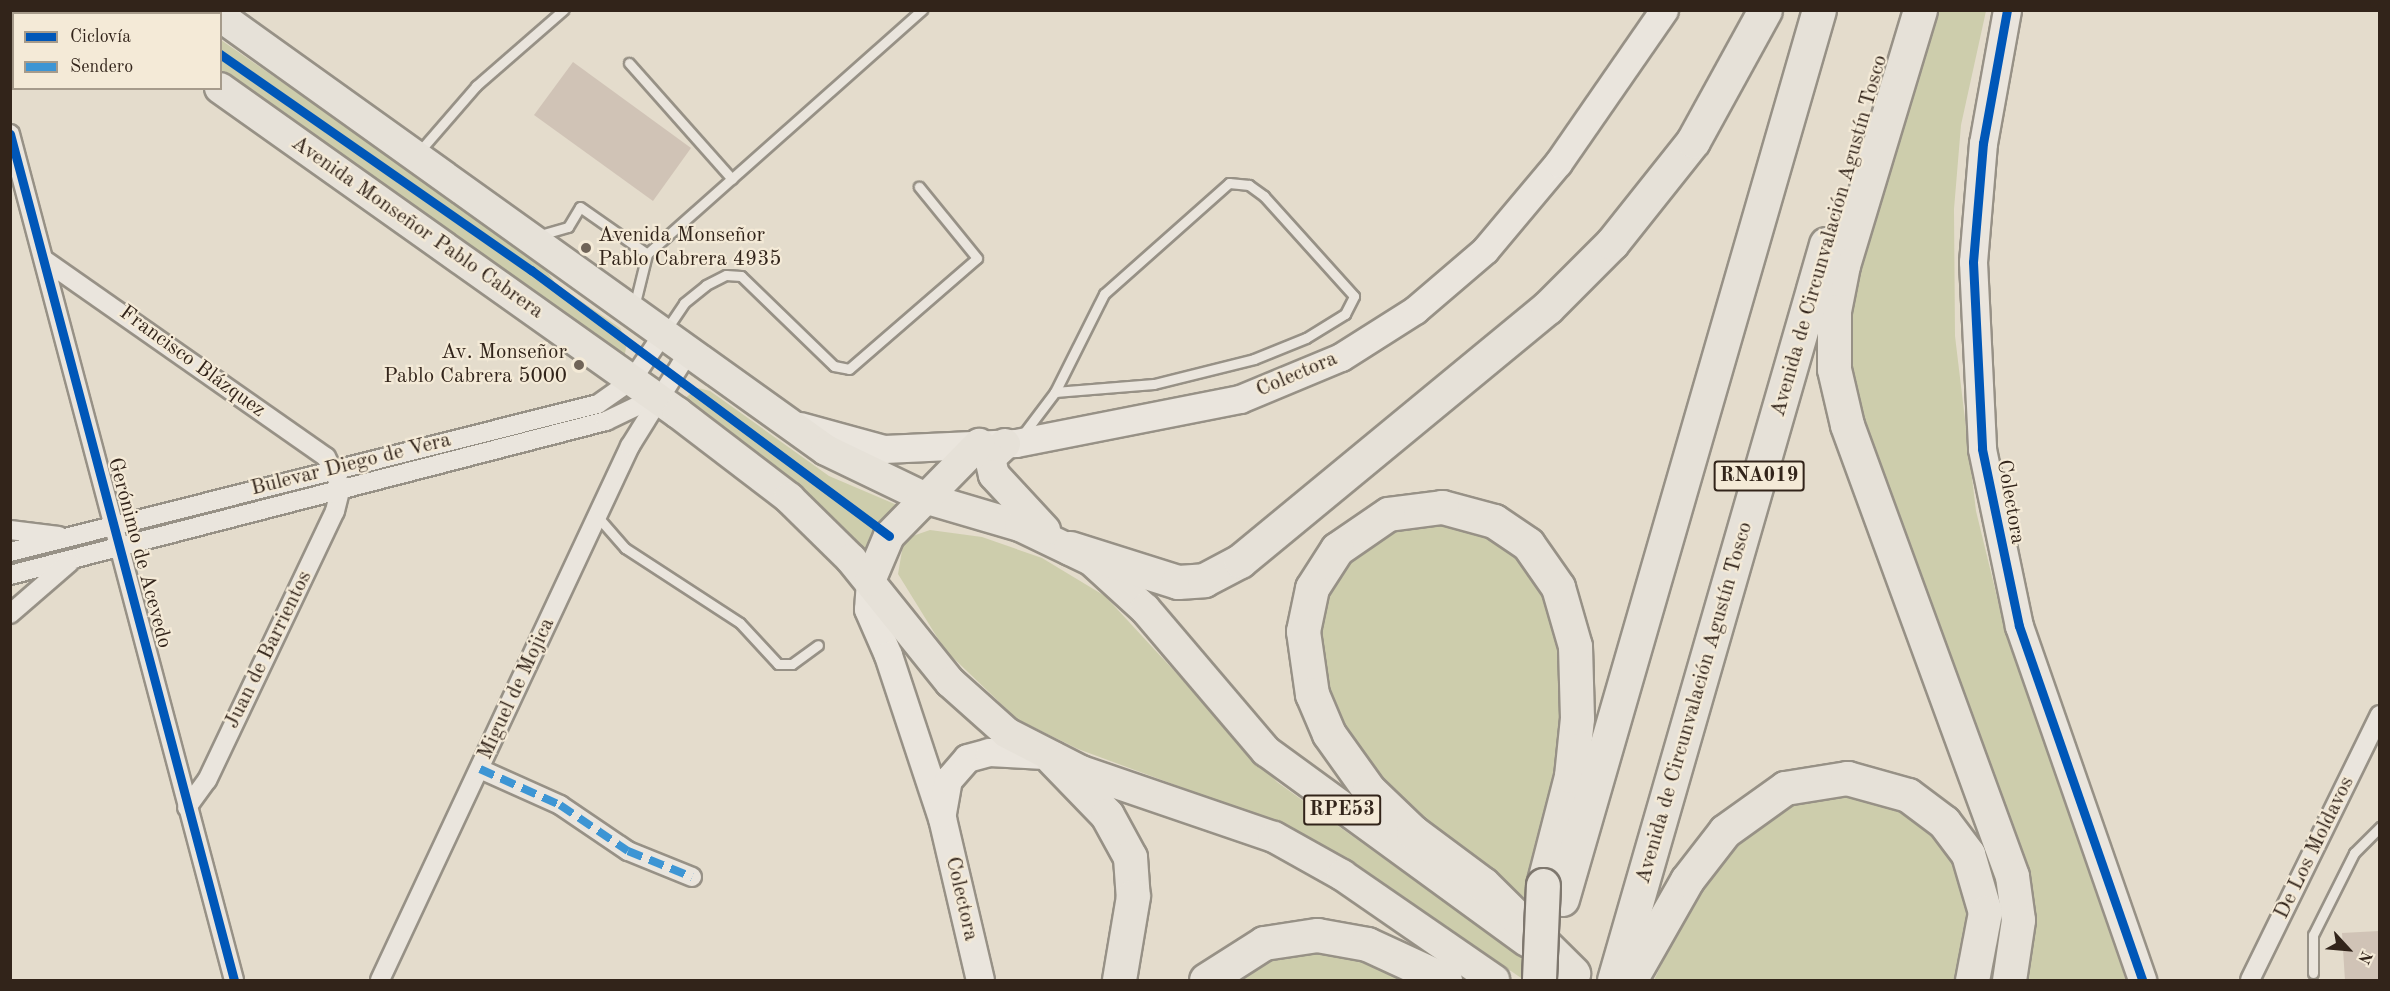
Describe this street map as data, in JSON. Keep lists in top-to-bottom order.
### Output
{
  "streets": {
    "highway": ["Avenida de Circunvalación Agustín Tosco", "RNA019"],
    "main road": ["Avenida Monseñor Pablo Cabrera", "RPE53"],
    "street": [
      "Francisco Blázquez",
      "Colectora",
      "Bulevar Diego de Vera",
      "Gerónimo de Acevedo",
      "Juan de Barrientos",
      "Miguel de Mojica",
      "De Los Moldavos"
    ]
  },
  "crossings": [
    ["Avenida Monseñor Pablo Cabrera", "Colectora"],
    ["Avenida Monseñor Pablo Cabrera", "Bulevar Diego de Vera"],
    ["Avenida Monseñor Pablo Cabrera", "Miguel de Mojica"],
    ["Francisco Blázquez", "Bulevar Diego de Vera"],
    ["Francisco Blázquez", "Gerónimo de Acevedo"],
    ["Bulevar Diego de Vera", "Gerónimo de Acevedo"],
    ["Bulevar Diego de Vera", "Juan de Barrientos"],
    ["Bulevar Diego de Vera", "Miguel de Mojica"],
    ["Gerónimo de Acevedo", "Juan de Barrientos"]
  ],
  "places": ["Avenida Monseñor Pablo Cabrera 4935", "Av. Monseñor Pablo Cabrera 5000"],
  "legend": ["Ciclovía", "Sendero"],
  "north": "bottom right"
}
